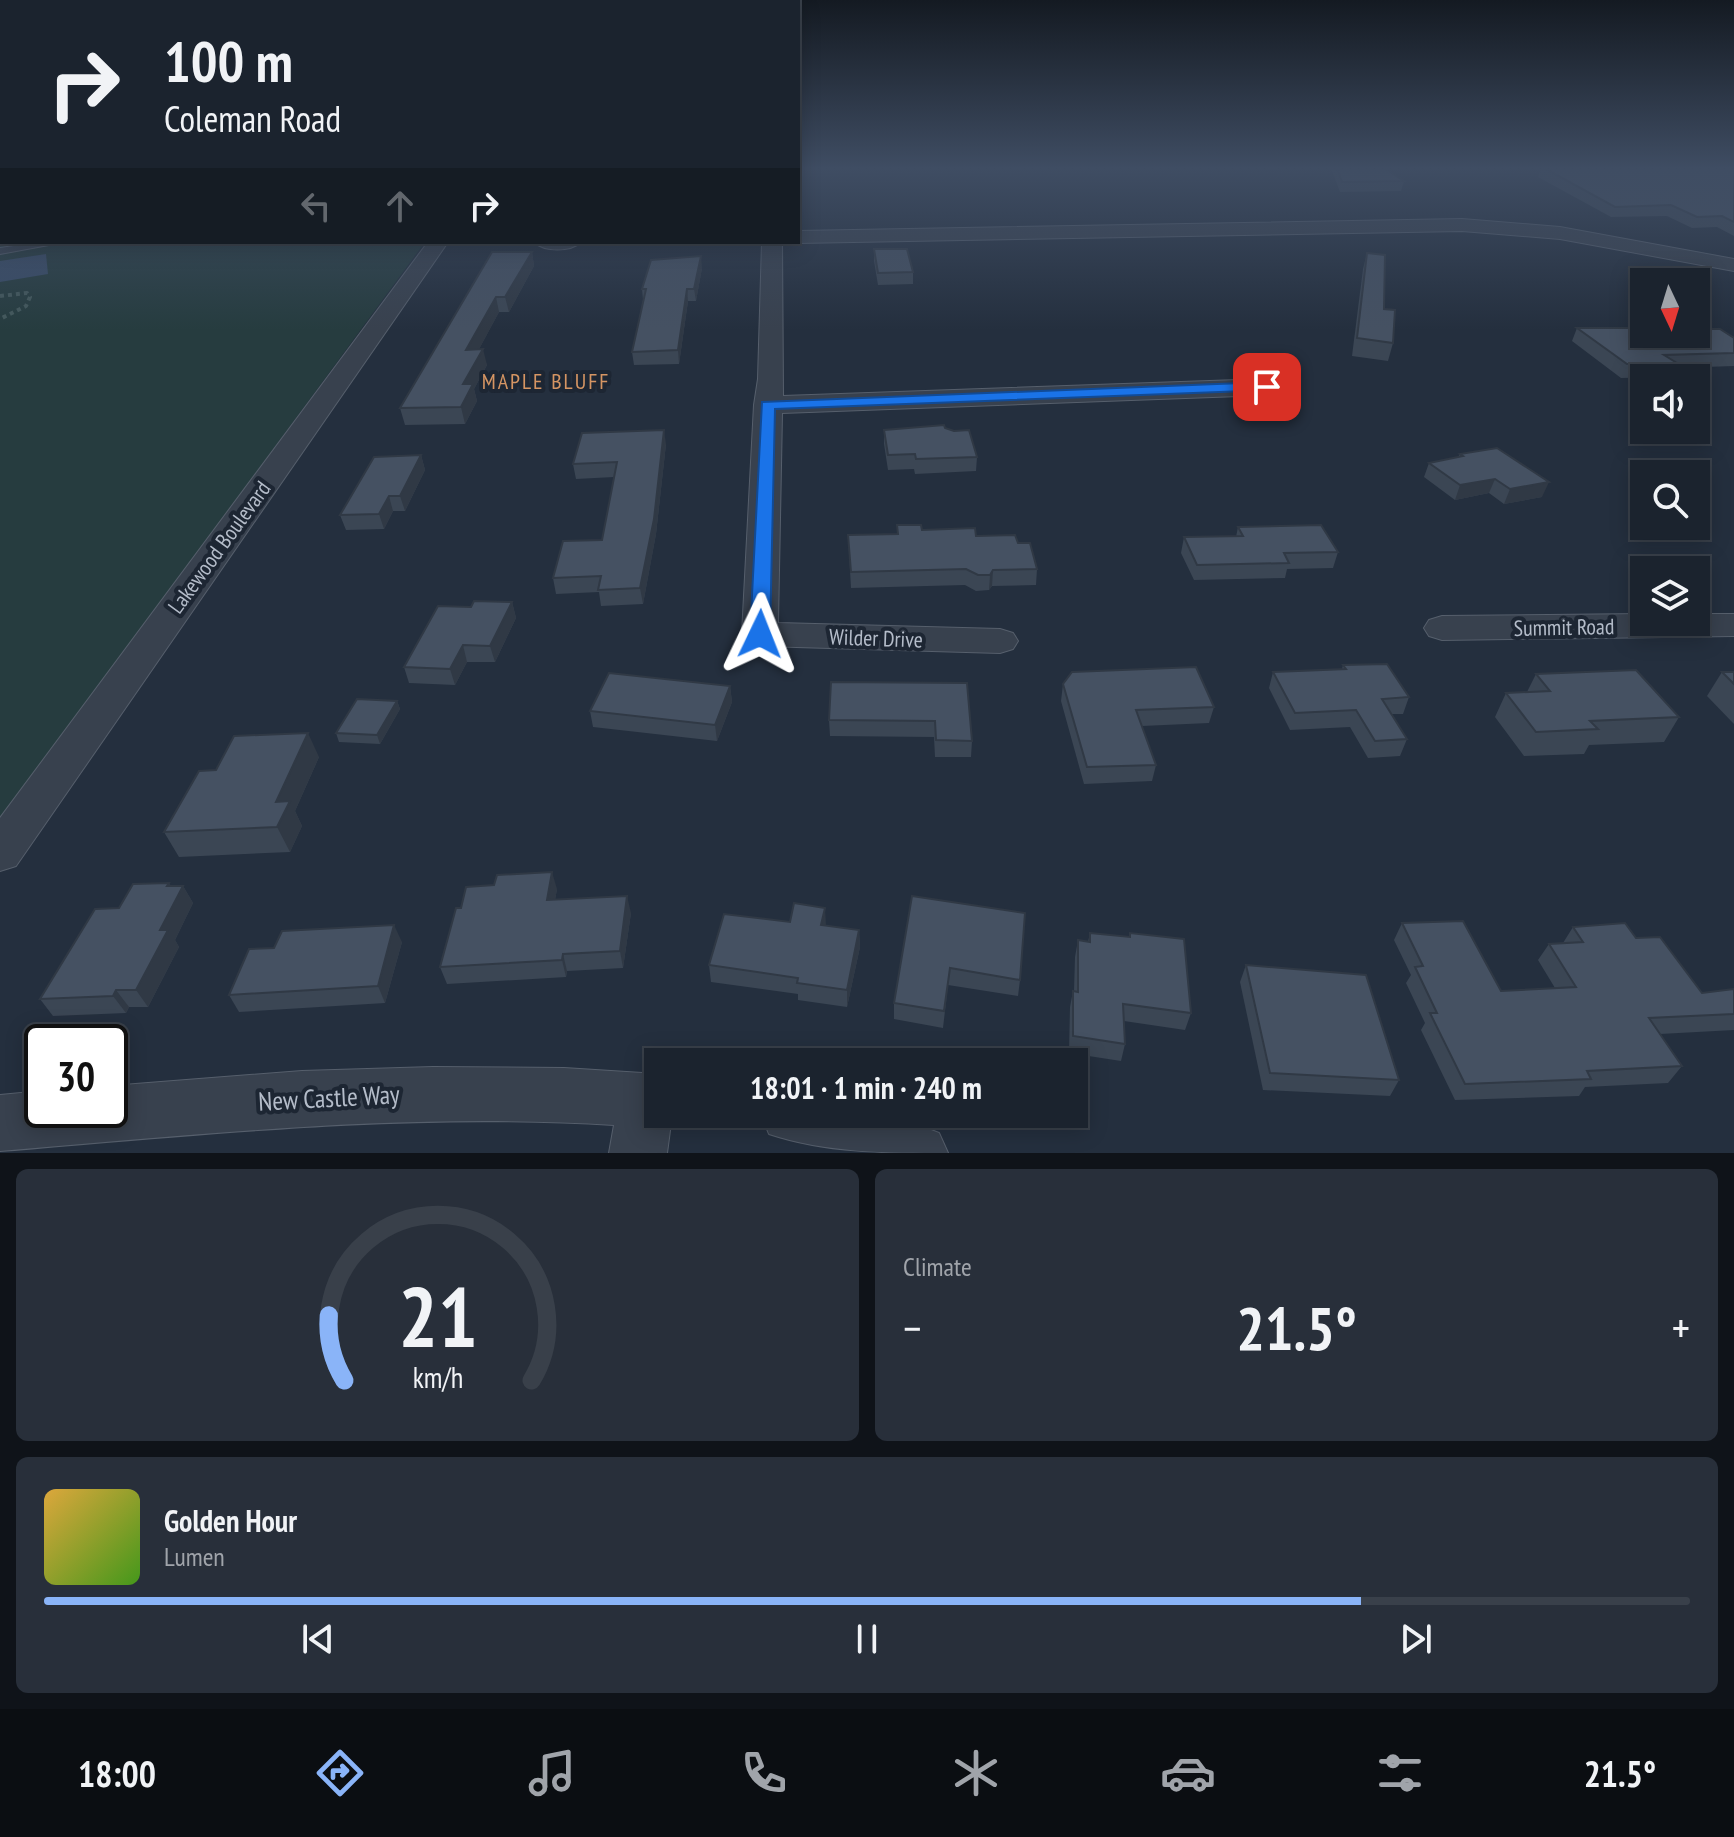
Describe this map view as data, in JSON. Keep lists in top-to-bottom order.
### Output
{
  "streets": {
    "street": [
      "Lakewood Boulevard",
      "Summit Road",
      "Wilder Drive",
      "New Castle Way"
    ]
  },
  "districts": ["MAPLE BLUFF"],
  "north": "bottom",
  "page": {
    "turn": ["100 m", "Coleman Road"],
    "limit": "30",
    "trip": "18:01 · 1 min · 240 m",
    "tile": "Climate",
    "heat": ["−", "21.5°", "+"],
    "song": ["Golden Hour", "Lumen"],
    "tabs": ["18:00", "21.5°"],
    "gauge": ["21", "km/h"]
  }
}
